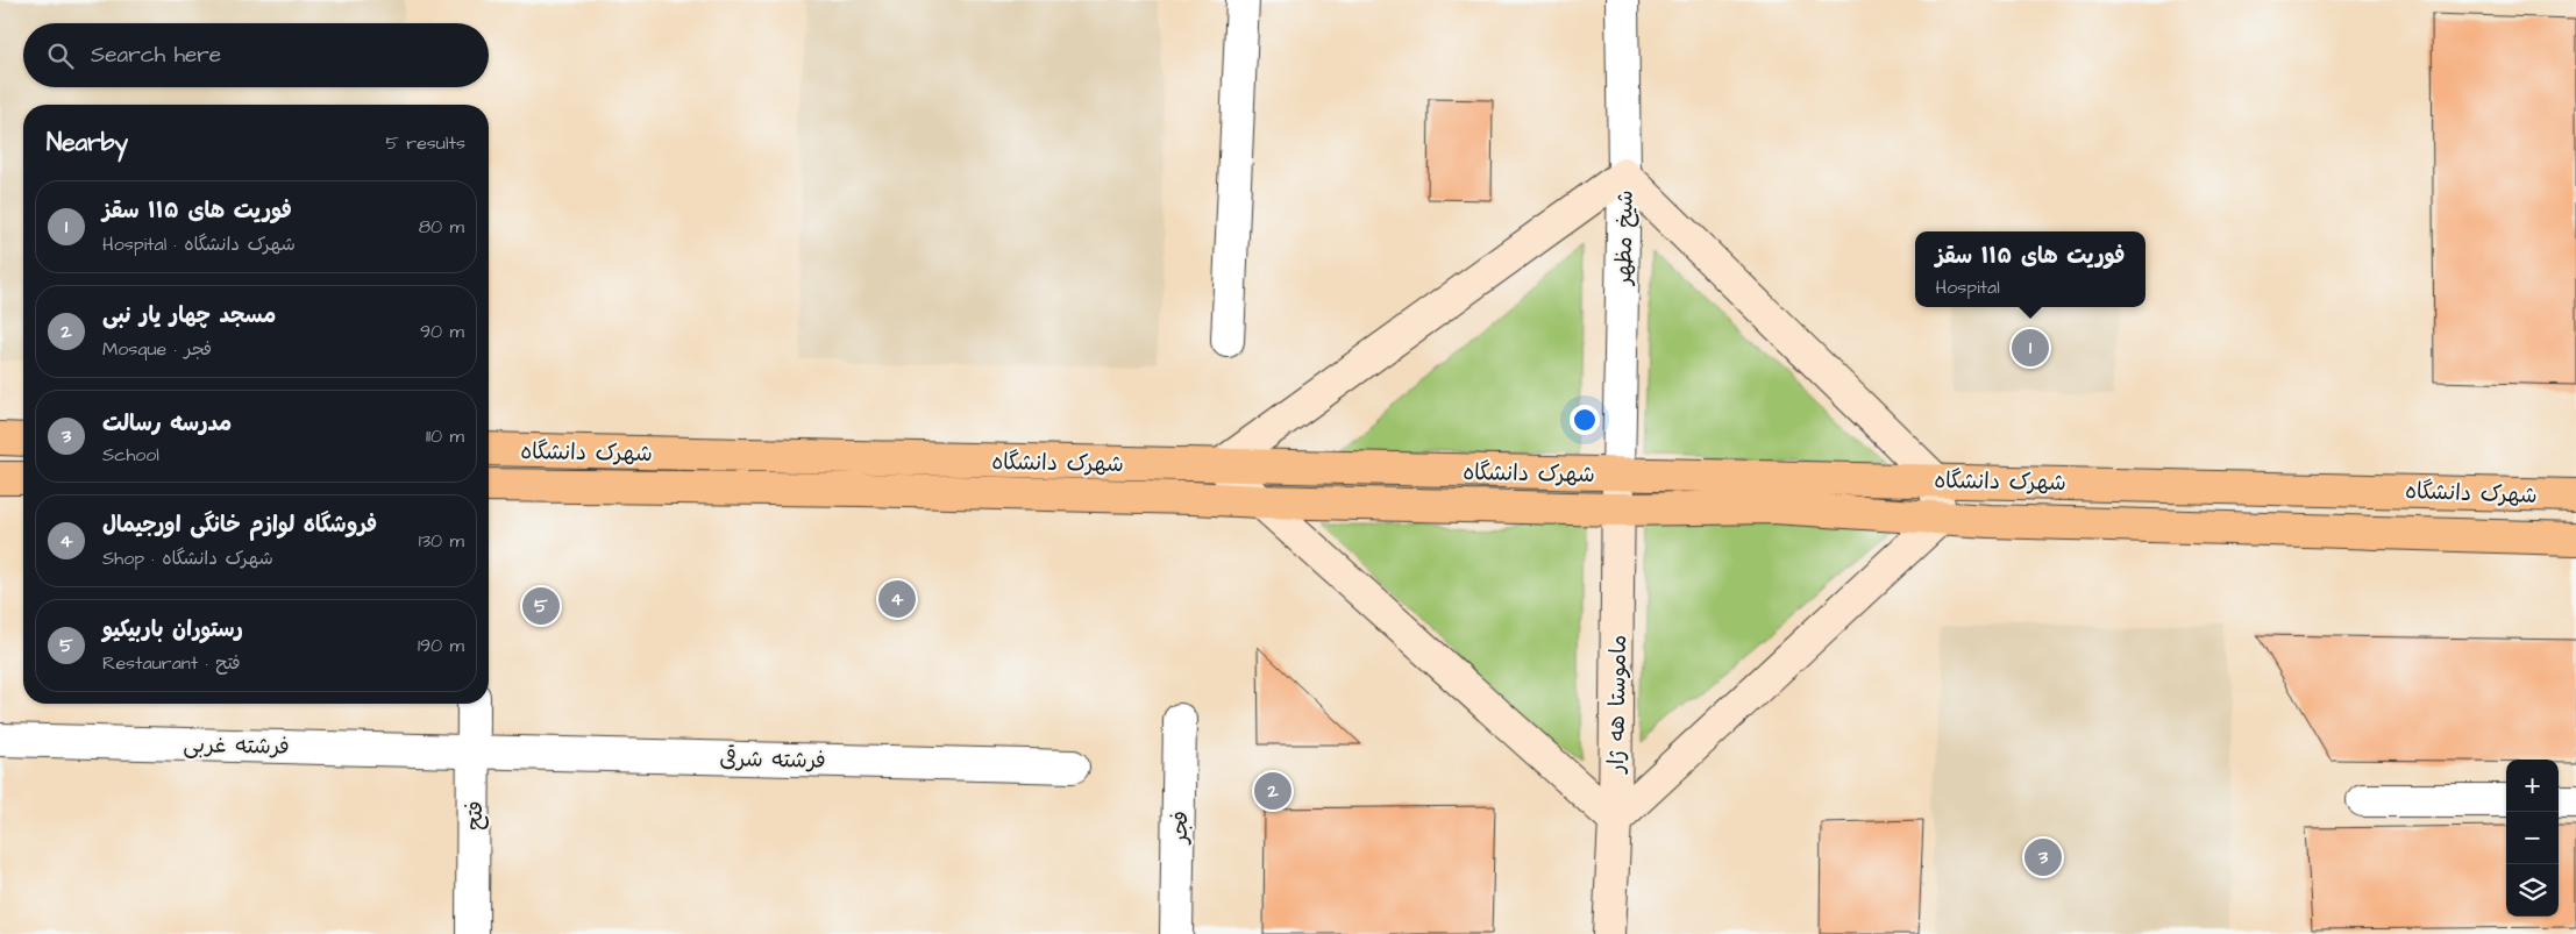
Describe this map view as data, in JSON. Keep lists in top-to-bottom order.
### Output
{
  "streets": {
    "main road": ["شهرک دانشگاه", "ماموستا هه ژار"],
    "street": [
      "شیخ مظهر",
      "فرشته غربی",
      "فرشته شرقی",
      "فتح",
      "فجر"
    ]
  },
  "crossings": [
    ["شیخ مظهر", "شهرک دانشگاه"],
    ["شیخ مظهر", "ماموستا هه ژار"],
    ["شهرک دانشگاه", "ماموستا هه ژار"],
    ["فرشته غربی", "فرشته شرقی"],
    ["فرشته غربی", "فتح"],
    ["فرشته شرقی", "فتح"]
  ],
  "page": {
    "search": "Search here",
    "heading": ["Nearby", "5 results"],
    "list": [
      {
        "mark": "1",
        "name": "فوریت های ۱۱۵ سقز",
        "note": "Hospital · شهرک دانشگاه",
        "value": "80 m"
      },
      {
        "mark": "2",
        "name": "مسجد چهار یار نبی",
        "note": "Mosque · فجر",
        "value": "90 m"
      },
      {
        "mark": "3",
        "name": "مدرسه رسالت",
        "note": "School",
        "value": "110 m"
      },
      {
        "mark": "4",
        "name": "فروشگاه لوازم خانگی اورجیمال",
        "note": "Shop · شهرک دانشگاه",
        "value": "130 m"
      },
      {
        "mark": "5",
        "name": "رستوران باربیکیو",
        "note": "Restaurant · فتح",
        "value": "190 m"
      }
    ],
    "popup": ["فوریت های ۱۱۵ سقز", "Hospital"],
    "pins": [
      "1",
      "4",
      "5",
      "2",
      "3"
    ],
    "map_buttons": ["+", "−"]
  }
}
